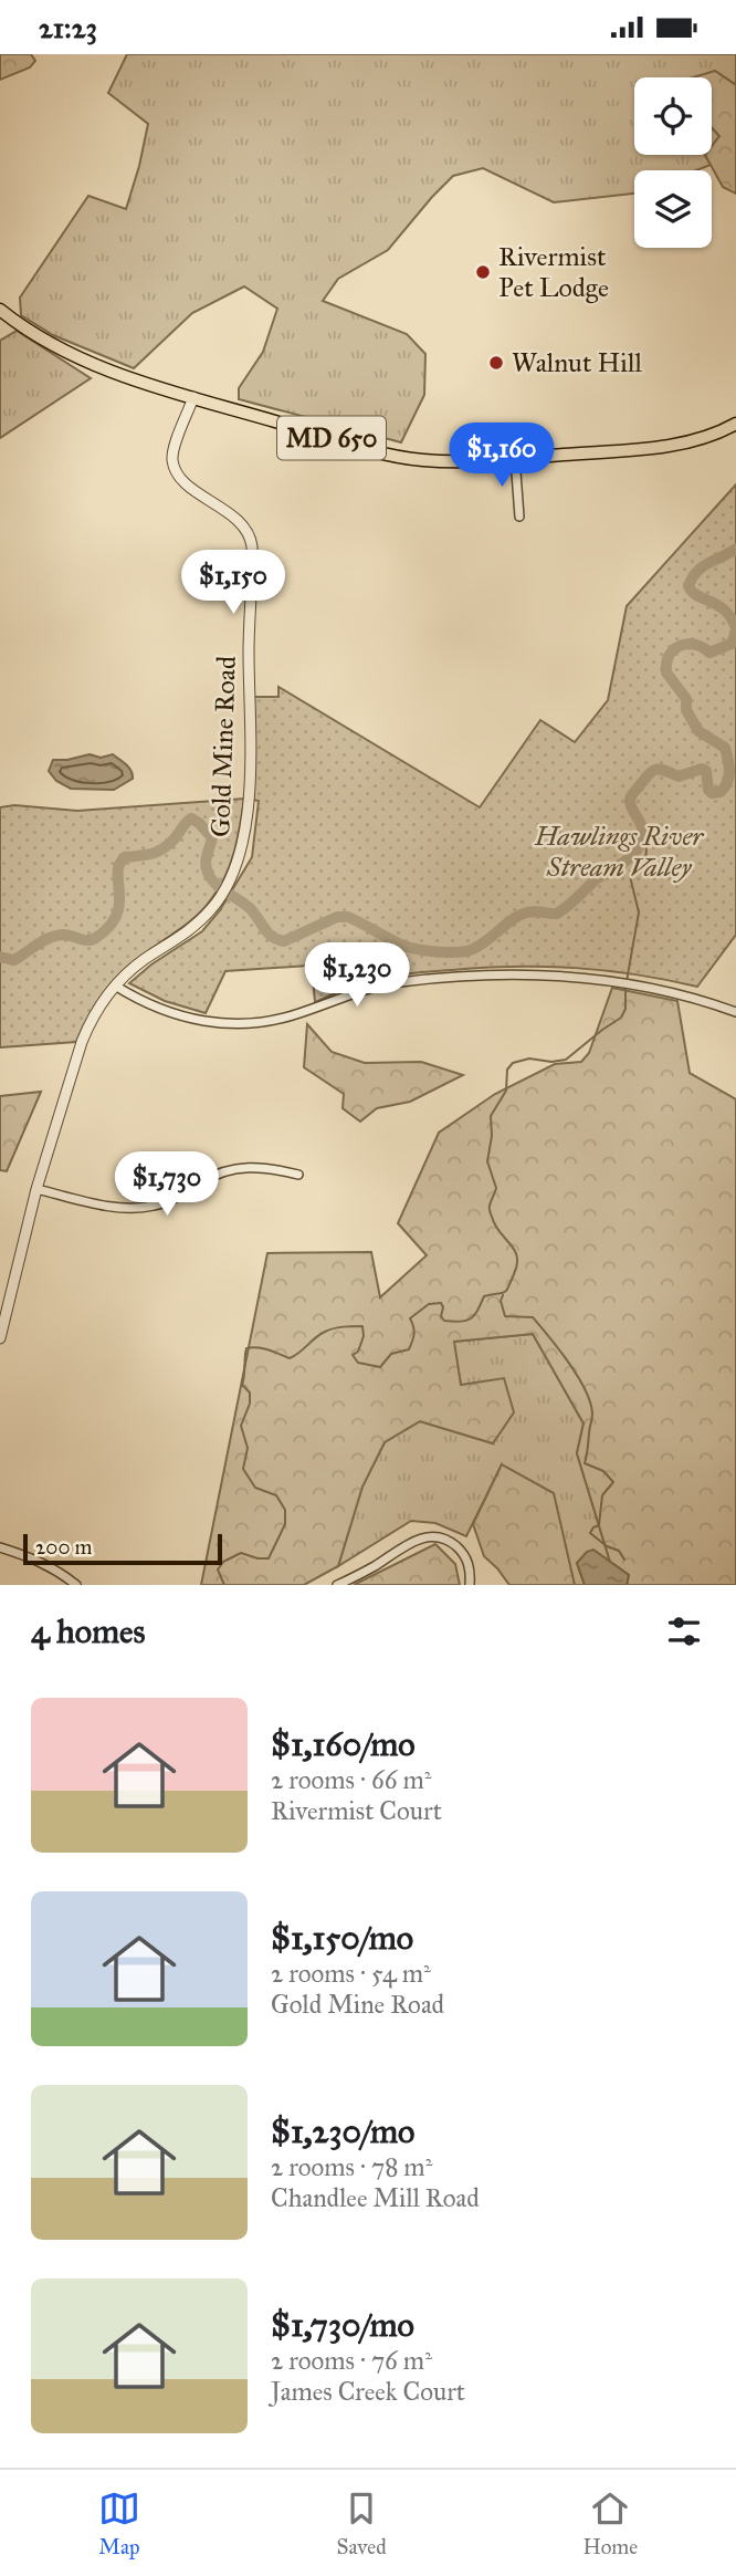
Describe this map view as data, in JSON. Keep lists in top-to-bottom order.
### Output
{
  "streets": {
    "main road": ["MD 650"],
    "street": ["Gold Mine Road"]
  },
  "crossings": [
    ["MD 650", "Gold Mine Road"]
  ],
  "parks": ["Hawlings River Stream Valley"],
  "places": ["Rivermist Pet Lodge", "Walnut Hill"],
  "scale_bar": "200 m",
  "page": {
    "status": "21:23",
    "price": [
      "$1,160",
      "$1,150",
      "$1,230",
      "$1,730"
    ],
    "scale": "200 m",
    "heading": "4 homes",
    "list": [
      {
        "name": "$1,160/mo",
        "note": "2 rooms · 66 m² · Rivermist Court"
      },
      {
        "name": "$1,150/mo",
        "note": "2 rooms · 54 m² · Gold Mine Road"
      },
      {
        "name": "$1,230/mo",
        "note": "2 rooms · 78 m² · Chandlee Mill Road"
      },
      {
        "name": "$1,730/mo",
        "note": "2 rooms · 76 m² · James Creek Court"
      }
    ],
    "tabs": ["Map", "Saved", "Home"]
  }
}
